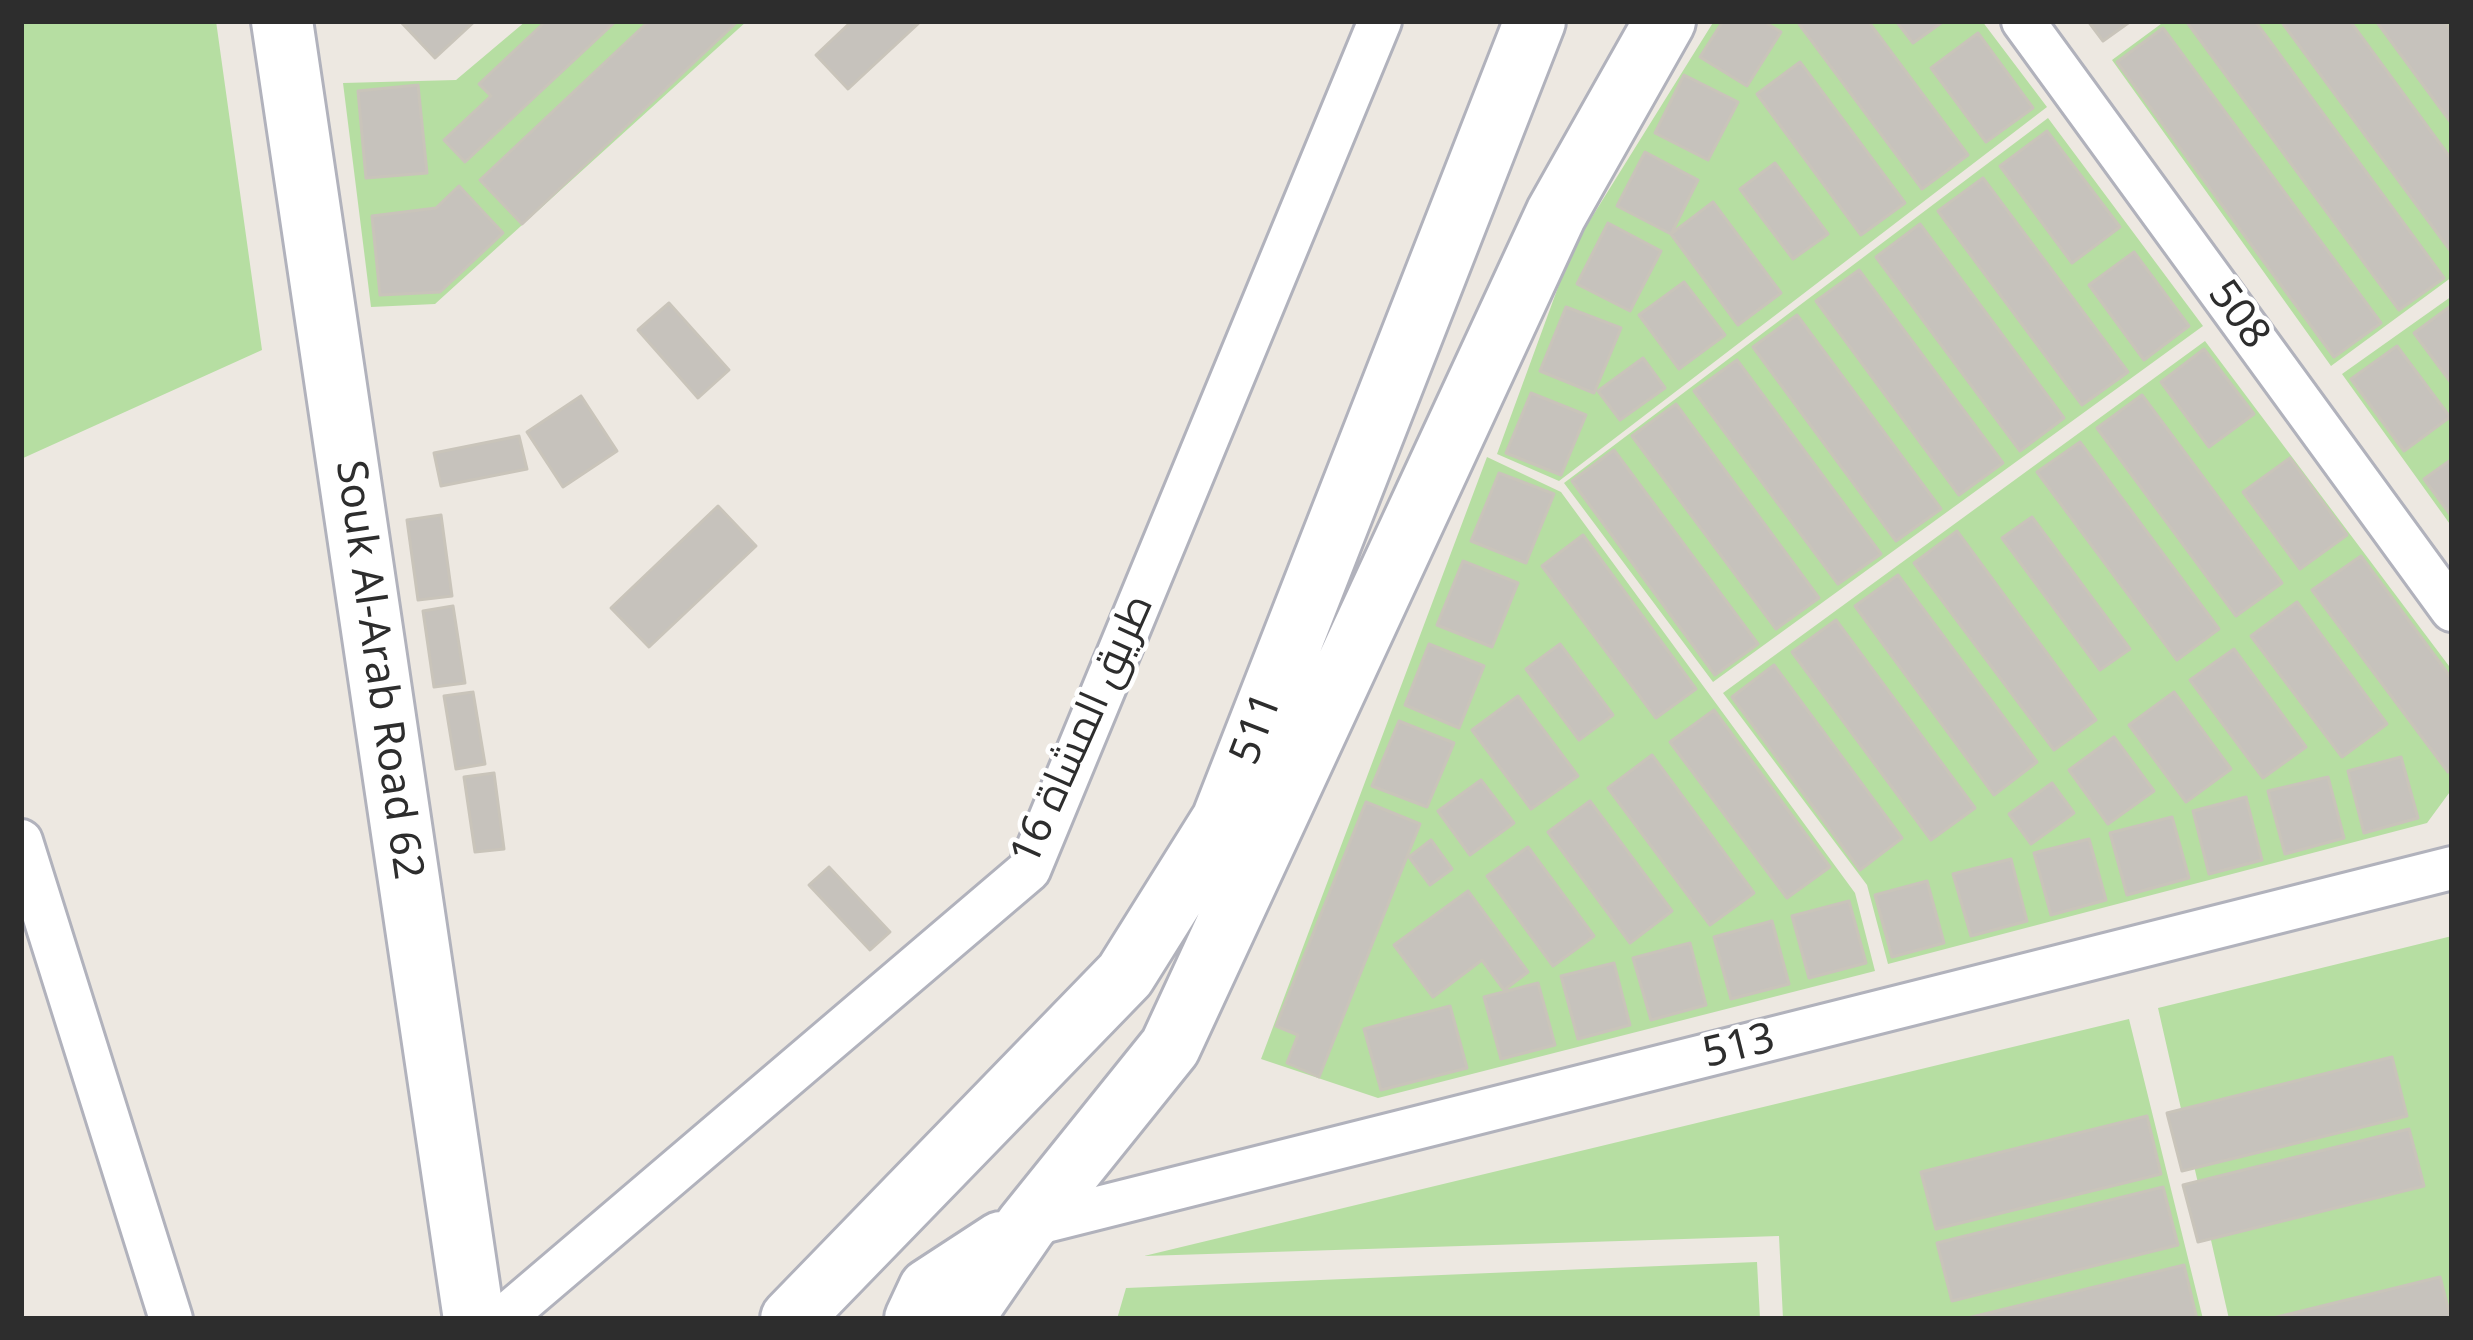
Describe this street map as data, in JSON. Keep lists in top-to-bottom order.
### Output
{
  "streets": {
    "main road": ["Souk Al-Arab Road 62", "511"],
    "street": ["508", "طريق المشاة 16", "513"]
  },
  "crossings": [
    ["511", "513"]
  ]
}
